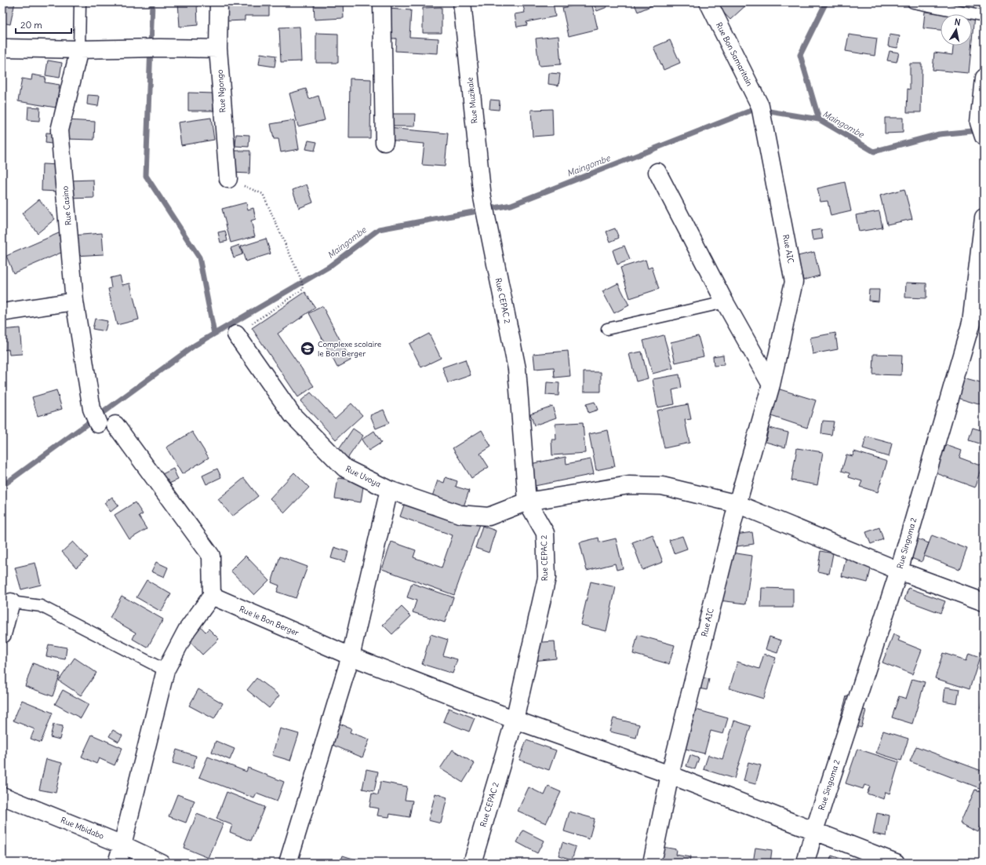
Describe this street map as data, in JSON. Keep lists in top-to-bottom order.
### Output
{
  "streets": {
    "street": [
      "Rue Bon Samaritain",
      "Rue Ngongo",
      "Rue Muzikale",
      "Rue Casino",
      "Rue AIC",
      "Rue CEPAC 2",
      "Rue Uvoya",
      "Rue Singoma 2",
      "Rue le Bon Berger",
      "Rue Mbidabo"
    ]
  },
  "crossings": [
    ["Rue Bon Samaritain", "Rue AIC"],
    ["Rue Muzikale", "Rue CEPAC 2"],
    ["Rue AIC", "Rue Uvoya"],
    ["Rue AIC", "Rue le Bon Berger"],
    ["Rue CEPAC 2", "Rue Uvoya"],
    ["Rue CEPAC 2", "Rue le Bon Berger"],
    ["Rue Uvoya", "Rue Singoma 2"],
    ["Rue Singoma 2", "Rue le Bon Berger"]
  ],
  "water": ["Maingombe"],
  "places": {
    "school or university": ["Complexe scolaire le Bon Berger"]
  },
  "scale_bar": "20 m",
  "north": "top"
}
